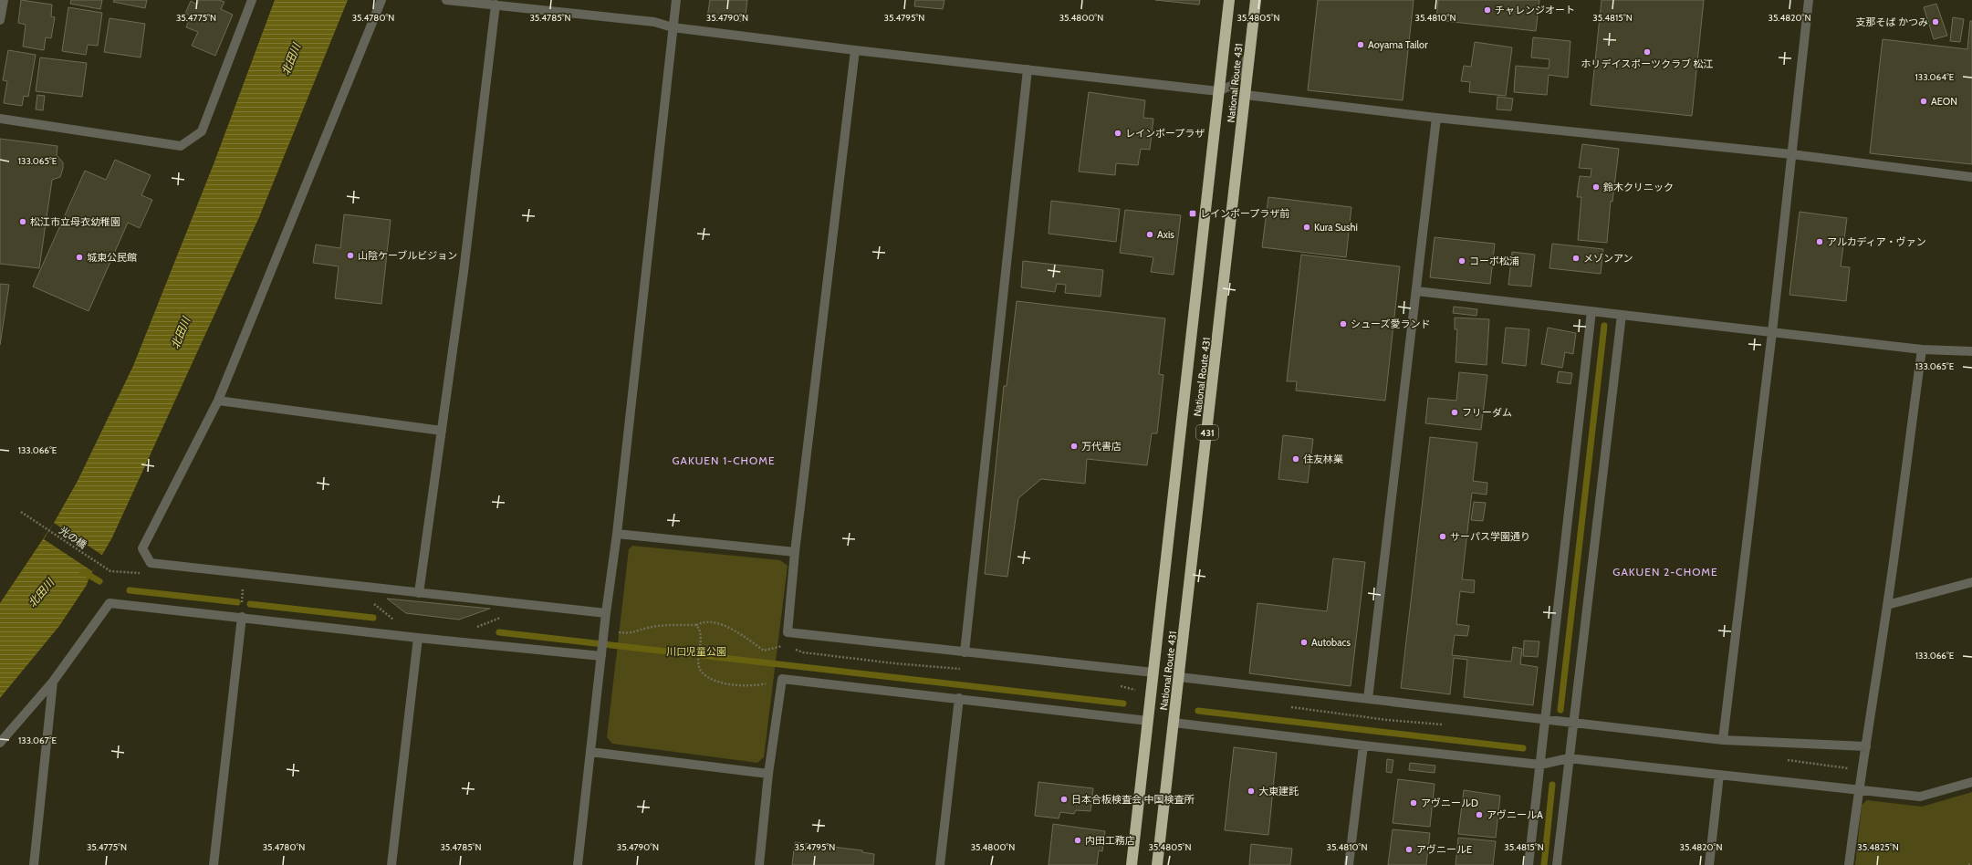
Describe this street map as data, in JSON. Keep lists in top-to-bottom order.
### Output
{
  "streets": {
    "highway": ["National Route 431", "431"],
    "path": ["光の橋"]
  },
  "districts": ["GAKUEN 1-CHOME", "GAKUEN 2-CHOME"],
  "water": ["北田川"],
  "parks": ["川口児童公園"],
  "places": {
    "other": [
      "チャレンジオート",
      "支那そば かつみ",
      "Aoyama Tailor",
      "ホリデイスポーツクラブ 松江",
      "AEON",
      "レインボープラザ",
      "鈴木クリニック",
      "松江市立母衣幼稚園",
      "Kura Sushi",
      "Axis",
      "アルカディア・ヴァン",
      "山陰ケーブルビジョン",
      "城東公民館",
      "メゾンアン",
      "コーポ松浦",
      "シューズ愛ランド",
      "フリーダム",
      "万代書店",
      "住友林業",
      "サーパス学園通り",
      "Autobacs",
      "大東建託",
      "日本合板検査会 中国検査所",
      "アヴニールD",
      "アヴニールA",
      "内田工務店",
      "アヴニールE"
    ],
    "transit": ["レインボープラザ前"]
  },
  "coordinates": [
    "35.4775°N",
    "35.4780°N",
    "35.4785°N",
    "35.4790°N",
    "35.4795°N",
    "35.4800°N",
    "35.4805°N",
    "35.4810°N",
    "35.4815°N",
    "35.4820°N",
    "133.064°E",
    "133.065°E",
    "133.066°E",
    "133.067°E",
    "35.4825°N"
  ]
}
